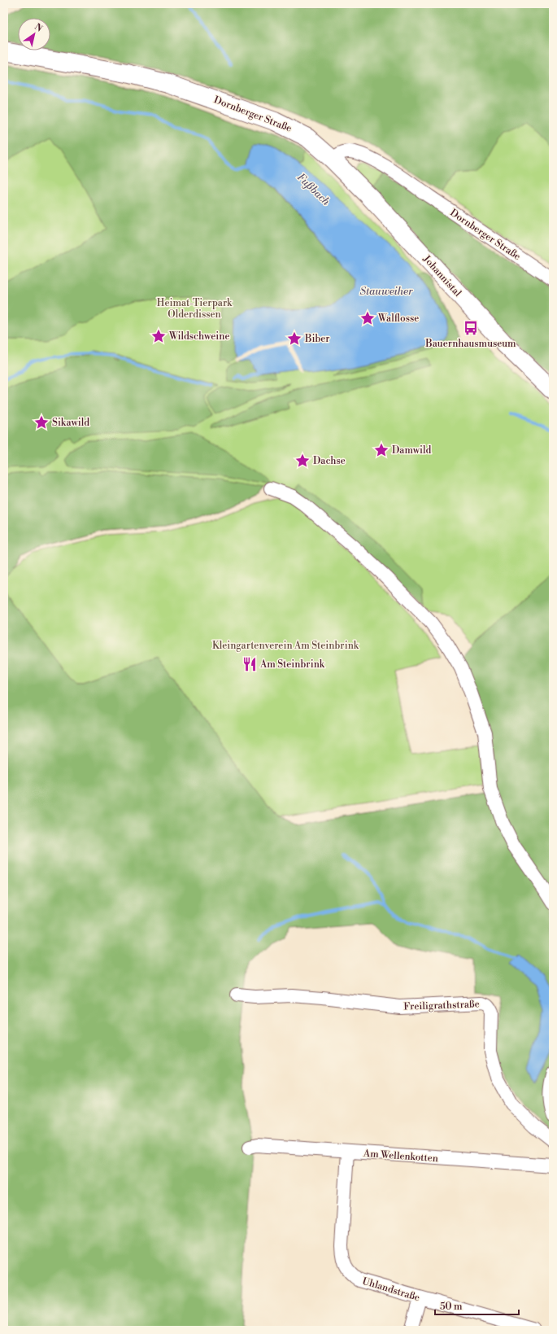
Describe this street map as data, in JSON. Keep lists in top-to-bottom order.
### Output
{
  "streets": {
    "main road": ["Dornberger Straße", "Johannistal"],
    "street": ["Freiligrathstraße", "Am Wellenkotten", "Uhlandstraße"]
  },
  "crossings": [
    ["Dornberger Straße", "Johannistal"],
    ["Am Wellenkotten", "Uhlandstraße"]
  ],
  "water": ["Fußbach", "Stauweiher"],
  "parks": ["Heimat-Tierpark Olderdissen", "Kleingartenverein Am Steinbrink"],
  "places": {
    "place": [
      "Walflosse",
      "Wildschweine",
      "Biber",
      "Sikawild",
      "Damwild",
      "Dachse"
    ],
    "bus stop": ["Bauernhausmuseum"],
    "restaurant": ["Am Steinbrink"]
  },
  "scale_bar": "50 m",
  "north": "top right"
}
